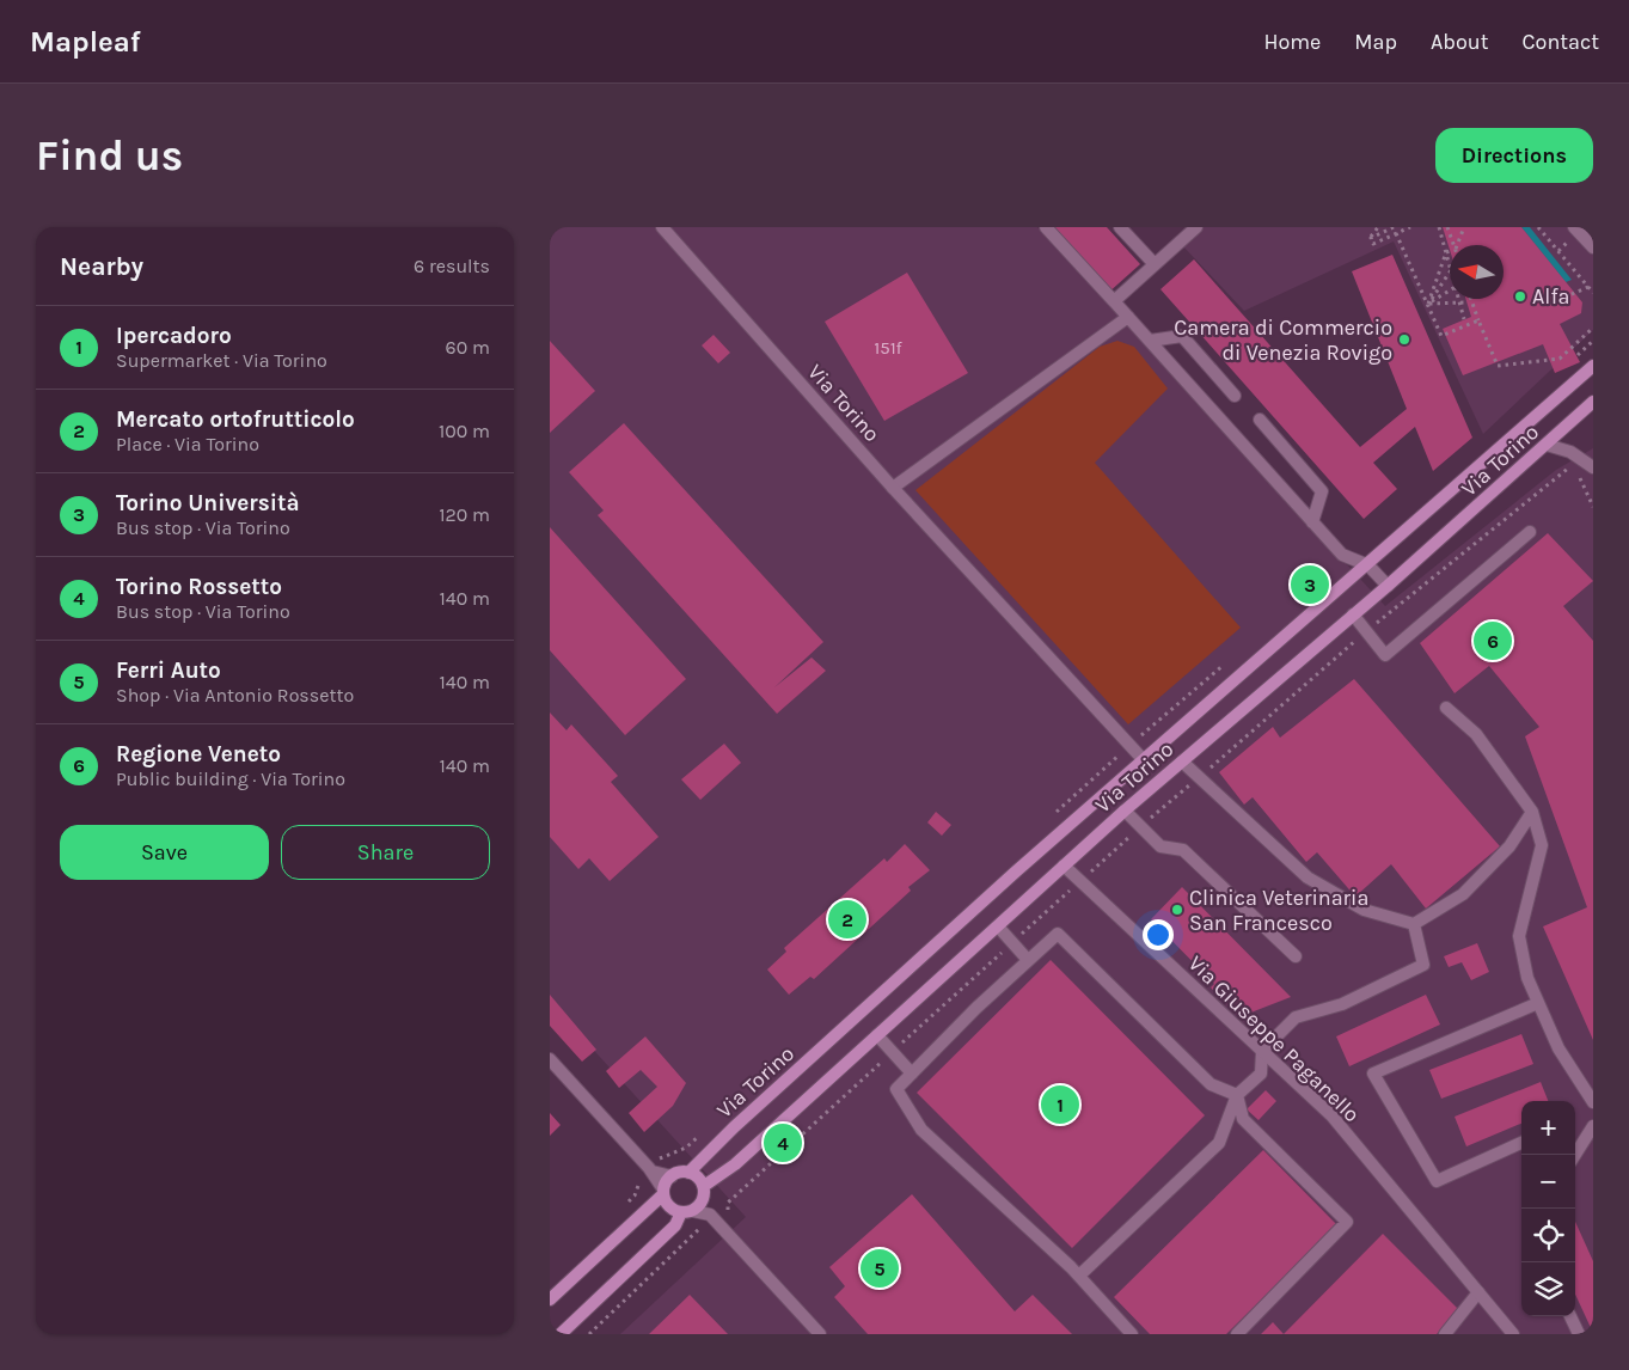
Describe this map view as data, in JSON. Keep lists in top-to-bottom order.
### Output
{
  "streets": {
    "street": ["Via Torino", "Via Giuseppe Paganello"]
  },
  "crossings": [
    ["Via Torino", "Via Giuseppe Paganello"]
  ],
  "places": ["Alfa", "Camera di Commercio di Venezia Rovigo", "Clinica Veterinaria San Francesco"],
  "house_numbers": ["151f"],
  "north": "left",
  "page": {
    "header": "Mapleaf",
    "nav": [
      "Home",
      "Map",
      "About",
      "Contact"
    ],
    "buttons": [
      "Directions",
      ["Save", "Share"]
    ],
    "title": "Find us",
    "heading": ["Nearby", "6 results"],
    "list": [
      {
        "mark": "1",
        "name": "Ipercadoro",
        "note": "Supermarket · Via Torino",
        "value": "60 m"
      },
      {
        "mark": "2",
        "name": "Mercato ortofrutticolo",
        "note": "Place · Via Torino",
        "value": "100 m"
      },
      {
        "mark": "3",
        "name": "Torino Università",
        "note": "Bus stop · Via Torino",
        "value": "120 m"
      },
      {
        "mark": "4",
        "name": "Torino Rossetto",
        "note": "Bus stop · Via Torino",
        "value": "140 m"
      },
      {
        "mark": "5",
        "name": "Ferri Auto",
        "note": "Shop · Via Antonio Rossetto",
        "value": "140 m"
      },
      {
        "mark": "6",
        "name": "Regione Veneto",
        "note": "Public building · Via Torino",
        "value": "140 m"
      }
    ],
    "pins": [
      "3",
      "6",
      "2",
      "1",
      "4",
      "5"
    ],
    "map_buttons": ["+", "−"]
  }
}
